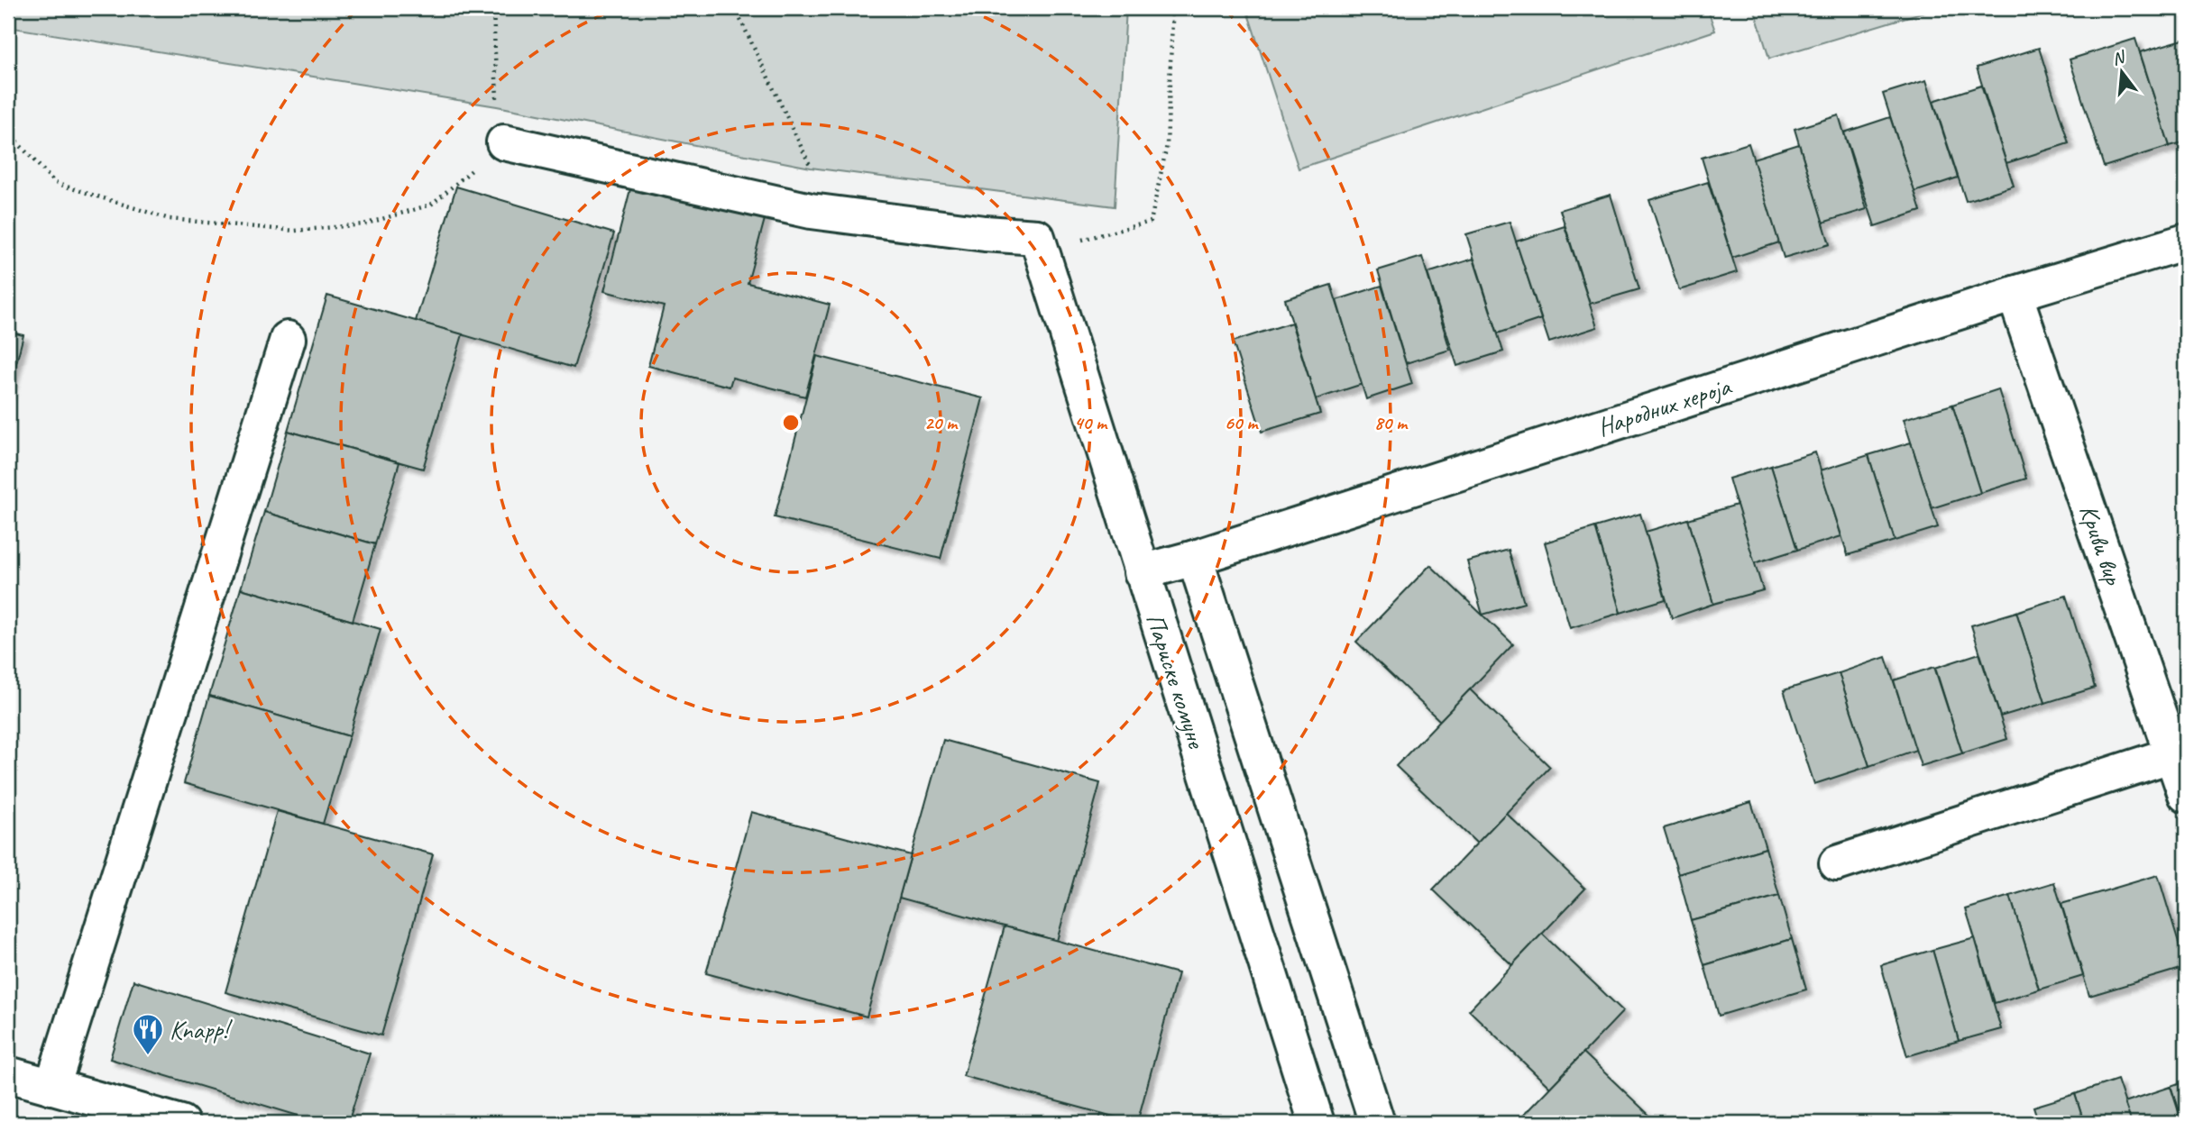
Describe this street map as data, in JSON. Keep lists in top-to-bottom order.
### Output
{
  "streets": {
    "street": ["Народних хероја", "Криви вир", "Париске комуне"]
  },
  "crossings": [
    ["Народних хероја", "Криви вир"],
    ["Народних хероја", "Париске комуне"]
  ],
  "places": {
    "restaurant": ["Knapp!"]
  },
  "north": "top",
  "rings": [
    "20 m",
    "40 m",
    "60 m",
    "80 m"
  ]
}
